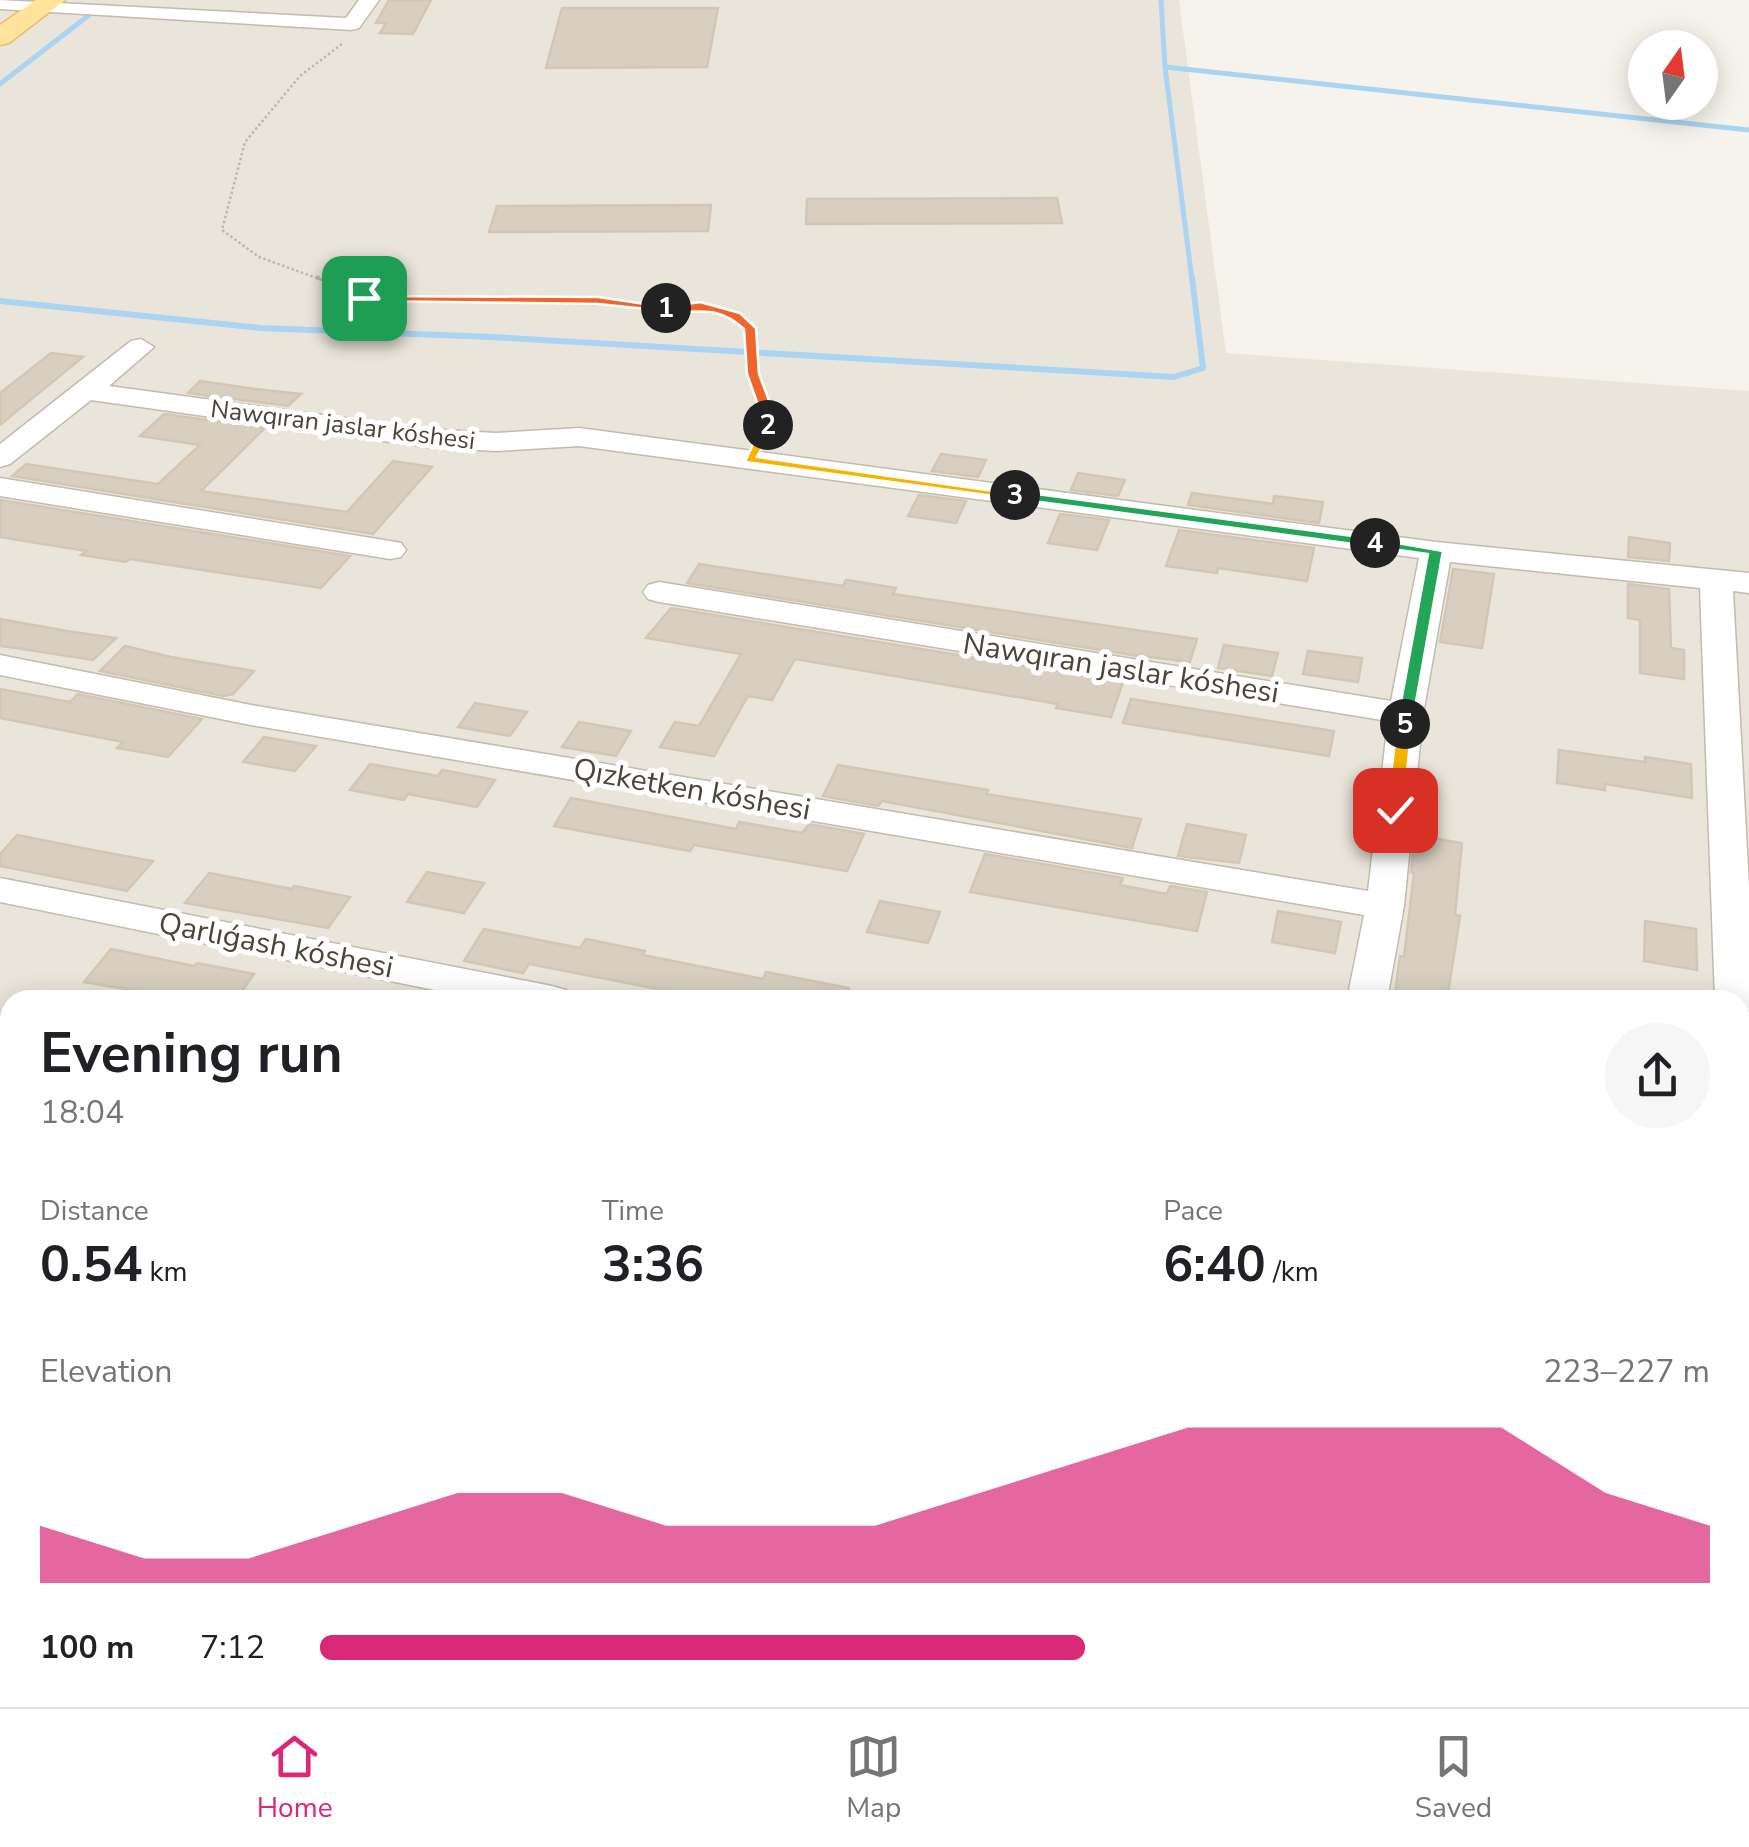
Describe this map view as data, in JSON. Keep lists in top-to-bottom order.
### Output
{
  "streets": {
    "street": ["Nawqıran jaslar kóshesi", "Qızketken kóshesi", "Qarlıǵash kóshesi"]
  },
  "north": "top",
  "page": {
    "pins": [
      "1",
      "2",
      "3",
      "4",
      "5"
    ],
    "heading": ["Evening run", "18:04"],
    "stats": [
      ["Distance", "0.54 km"],
      ["Time", "3:36"],
      ["Pace", "6:40 /km"]
    ],
    "chart": ["Elevation", "223–227 m"],
    "list": [
      {
        "name": "100 m",
        "note": "7:12"
      }
    ],
    "tabs": ["Home", "Map", "Saved"]
  }
}
